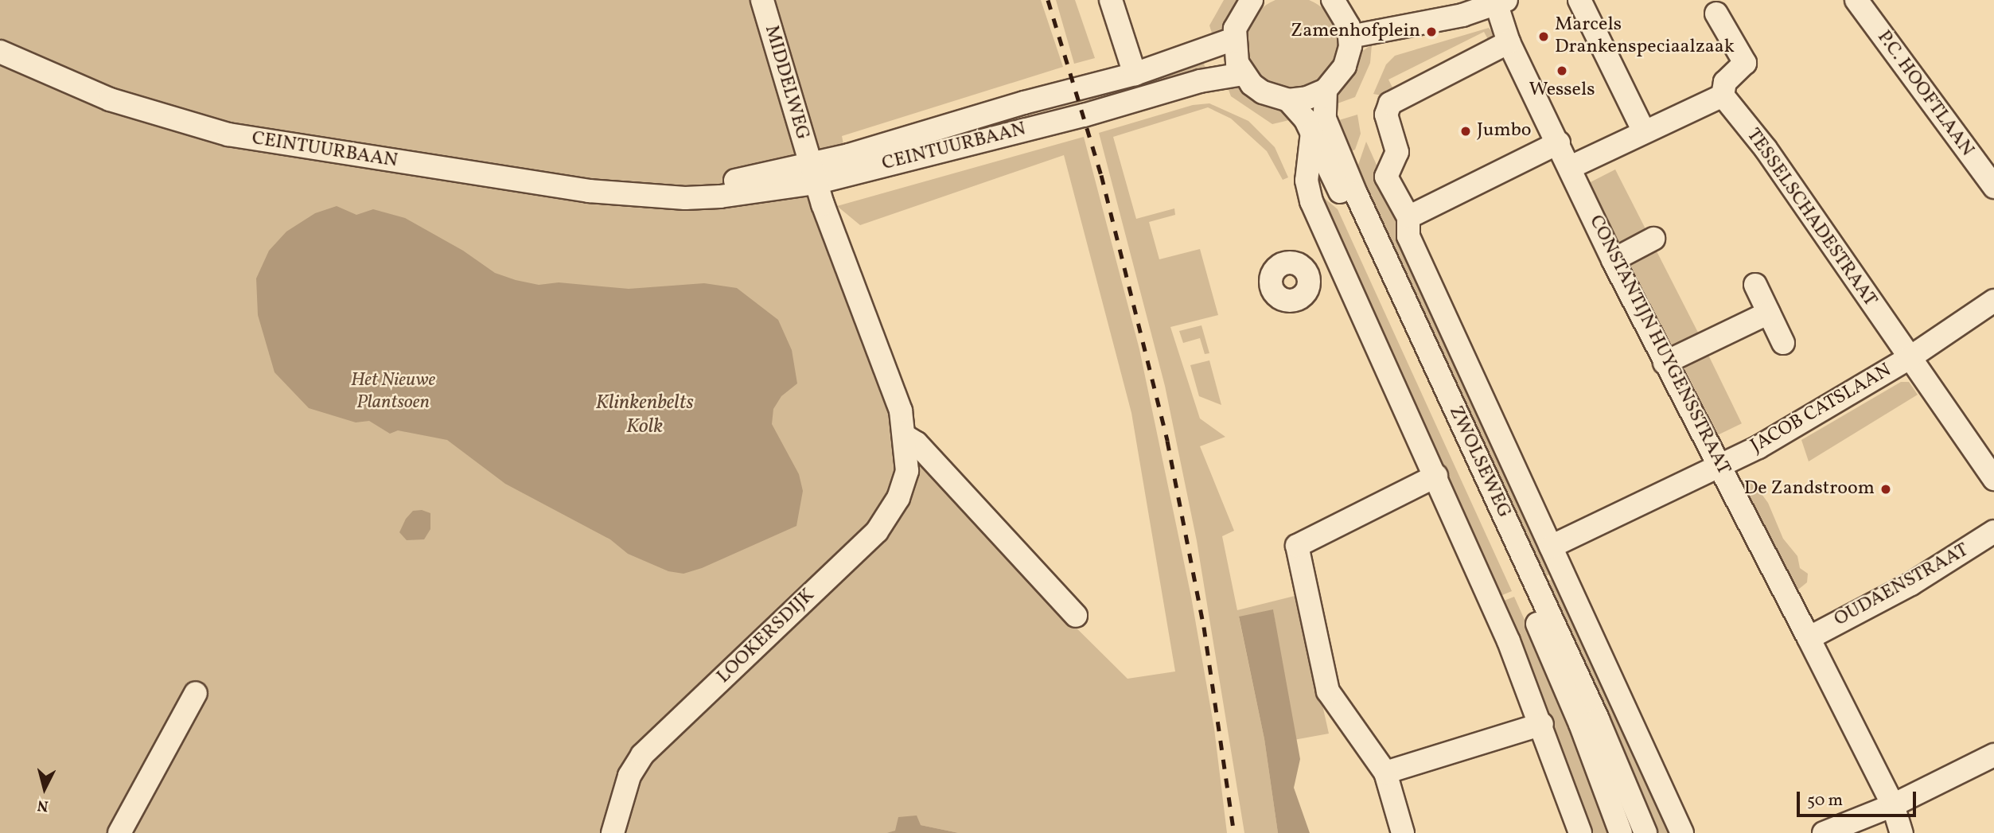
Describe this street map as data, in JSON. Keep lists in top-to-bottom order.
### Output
{
  "streets": {
    "street": [
      "MIDDELWEG",
      "P.C. HOOFTLAAN",
      "CEINTUURBAAN",
      "TESSELSCHADESTRAAT",
      "CONSTANTIJN HUYGENSSTRAAT",
      "JACOB CATSLAAN",
      "ZWOLSEWEG",
      "OUDAENSTRAAT",
      "LOOKERSDIJK"
    ]
  },
  "crossings": [
    ["MIDDELWEG", "CEINTUURBAAN"],
    ["MIDDELWEG", "LOOKERSDIJK"],
    ["CEINTUURBAAN", "LOOKERSDIJK"],
    ["TESSELSCHADESTRAAT", "JACOB CATSLAAN"],
    ["CONSTANTIJN HUYGENSSTRAAT", "JACOB CATSLAAN"],
    ["CONSTANTIJN HUYGENSSTRAAT", "OUDAENSTRAAT"],
    ["JACOB CATSLAAN", "ZWOLSEWEG"]
  ],
  "water": ["Klinkenbelts Kolk"],
  "parks": ["Het Nieuwe Plantsoen"],
  "places": [
    "Zamenhofplein",
    "Marcels Drankenspeciaalzaak",
    "Wessels",
    "Jumbo",
    "De Zandstroom"
  ],
  "scale_bar": "50 m",
  "north": "bottom"
}
